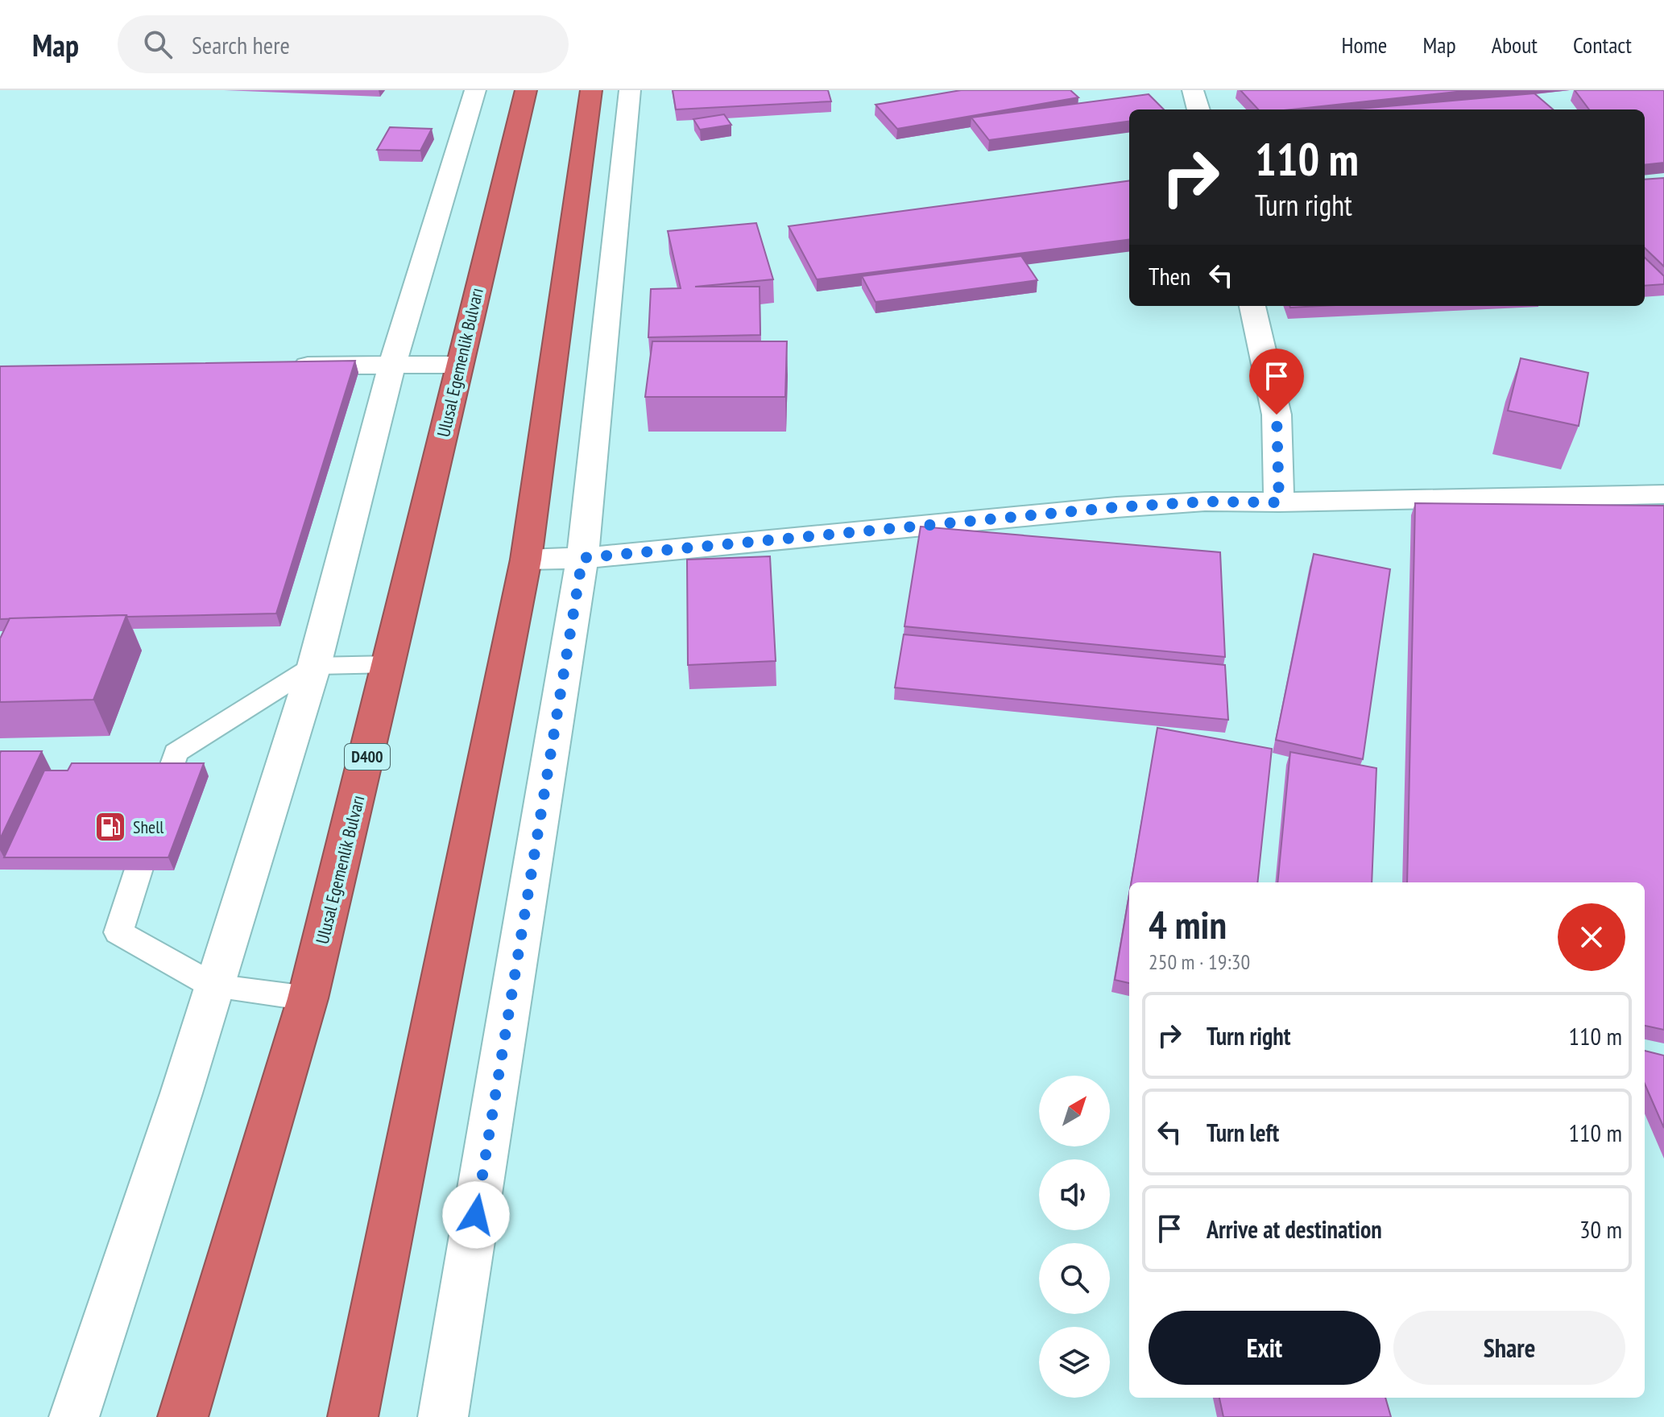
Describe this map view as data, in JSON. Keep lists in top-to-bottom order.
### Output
{
  "streets": {
    "highway": ["Ulusal Egemenlik Bulvarı", "D400"]
  },
  "places": {
    "fuel station": ["Shell"]
  },
  "north": "top right",
  "page": {
    "header": "Map",
    "search": "Search here",
    "nav": [
      "Home",
      "Map",
      "About",
      "Contact"
    ],
    "turn": ["110 m", "Turn right"],
    "then": "Then",
    "heading": ["4 min", "250 m · 19:30"],
    "list": [
      {
        "name": "Turn right",
        "value": "110 m"
      },
      {
        "name": "Turn left",
        "value": "110 m"
      },
      {
        "name": "Arrive at destination",
        "value": "30 m"
      }
    ],
    "buttons": ["Exit", "Share"]
  }
}
